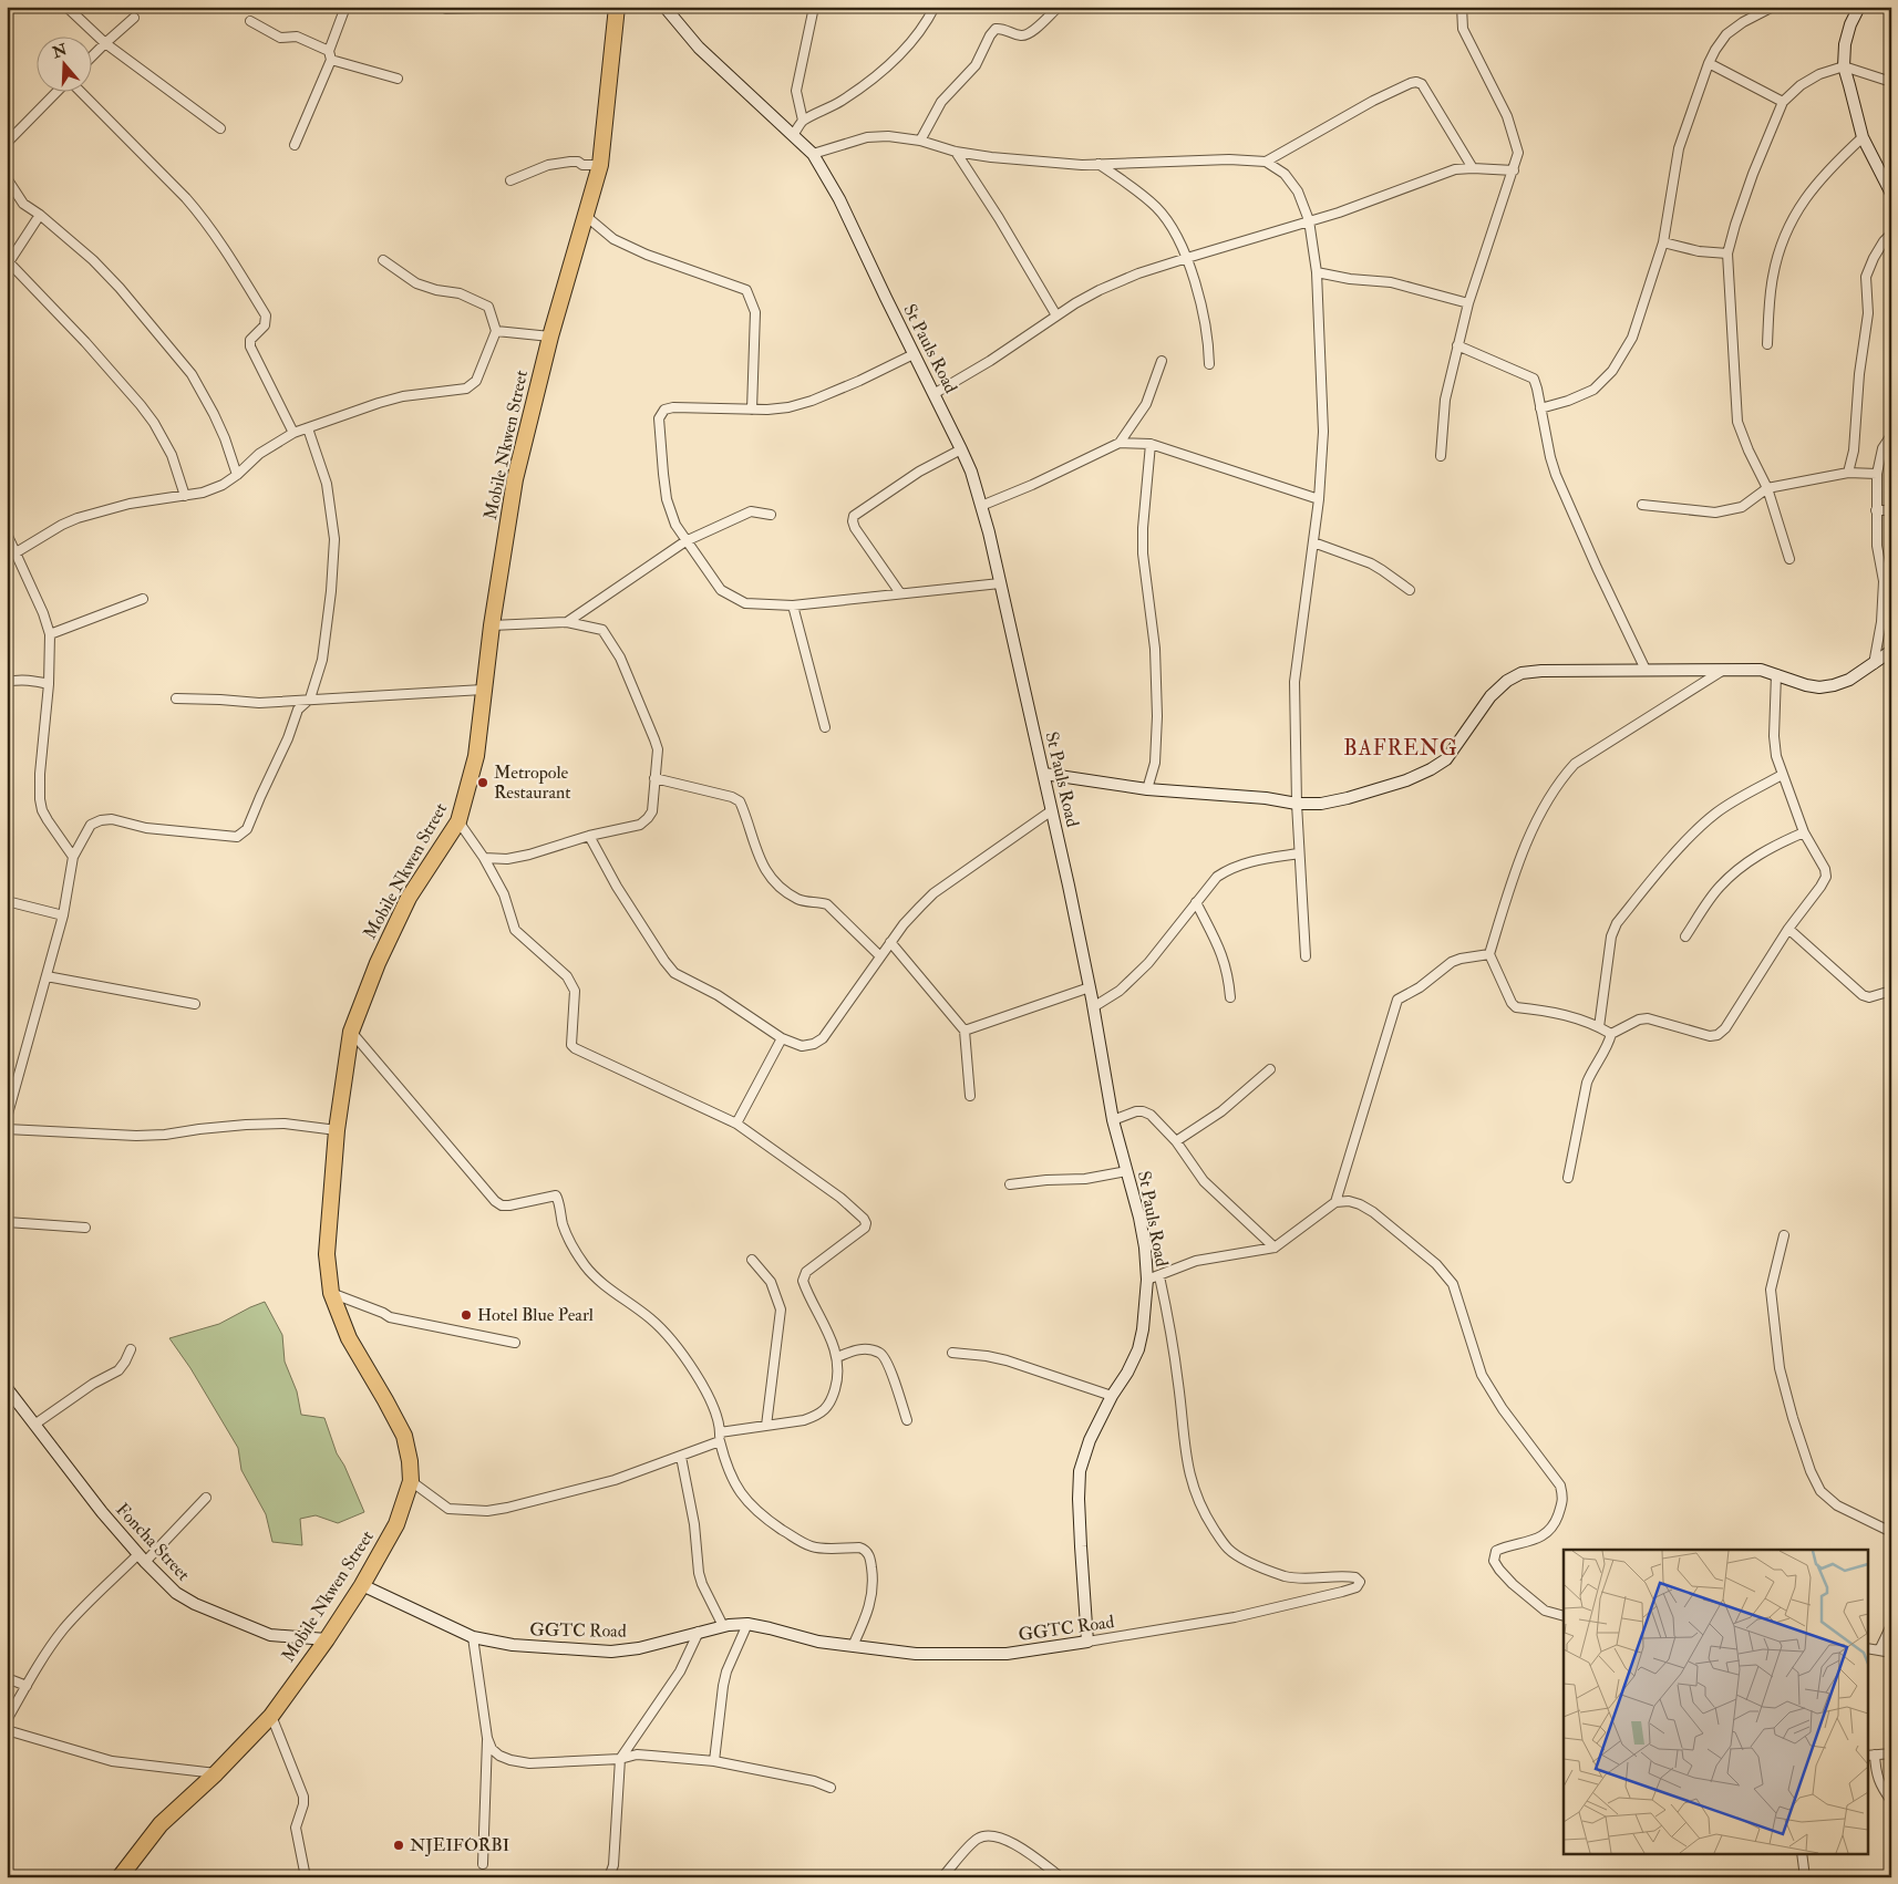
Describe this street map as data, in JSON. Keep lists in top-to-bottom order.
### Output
{
  "streets": {
    "highway": ["Mobile Nkwen Street"],
    "street": ["St Pauls Road", "Foncha Street", "GGTC Road"]
  },
  "crossings": [
    ["St Pauls Road", "GGTC Road"],
    ["Mobile Nkwen Street", "Foncha Street"],
    ["Mobile Nkwen Street", "GGTC Road"]
  ],
  "districts": ["BAFRENG"],
  "places": ["Metropole Restaurant", "Hotel Blue Pearl", "NJEIFORBI"],
  "north": "top"
}
